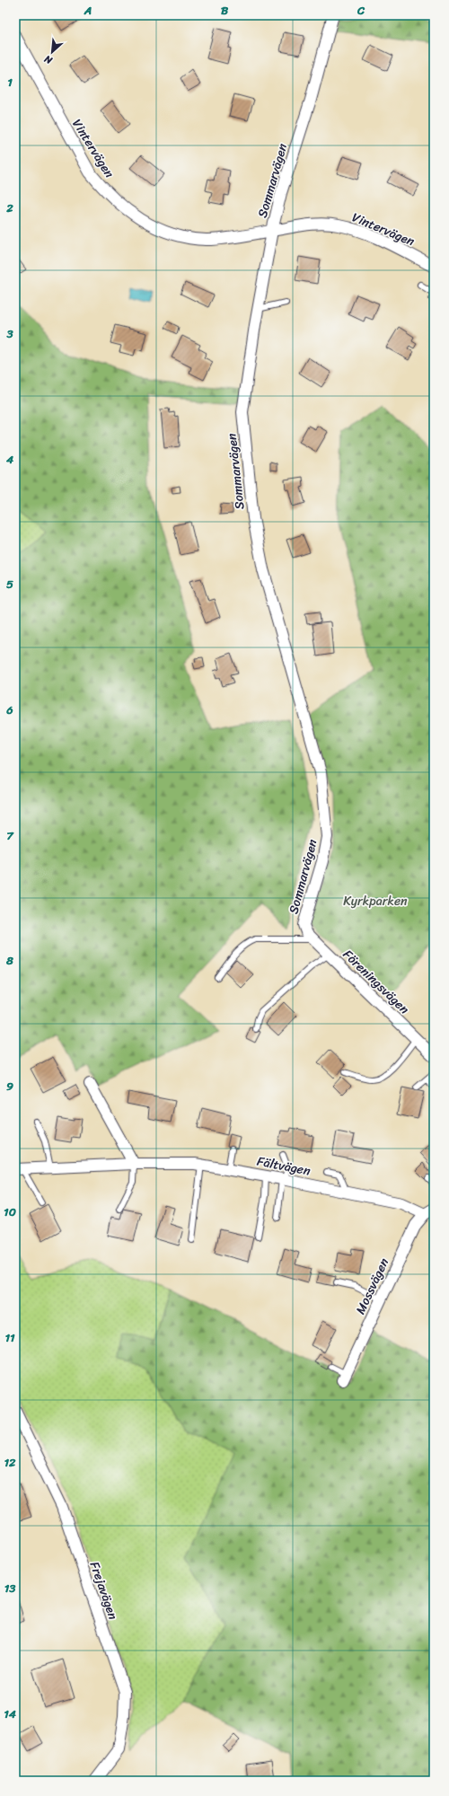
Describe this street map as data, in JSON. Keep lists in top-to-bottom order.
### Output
{
  "streets": {
    "street": [
      "Vintervägen",
      "Sommarvägen",
      "Föreningsvägen",
      "Fältvägen",
      "Mossvägen",
      "Frejavägen"
    ]
  },
  "crossings": [
    ["Vintervägen", "Sommarvägen"],
    ["Sommarvägen", "Föreningsvägen"],
    ["Fältvägen", "Mossvägen"]
  ],
  "parks": ["Kyrkparken"],
  "north": "bottom left",
  "grid": {
    "columns": ["A", "B", "C"],
    "rows": [
      "1",
      "2",
      "3",
      "4",
      "5",
      "6",
      "7",
      "8",
      "9",
      "10",
      "11",
      "12",
      "13",
      "14"
    ]
  }
}
